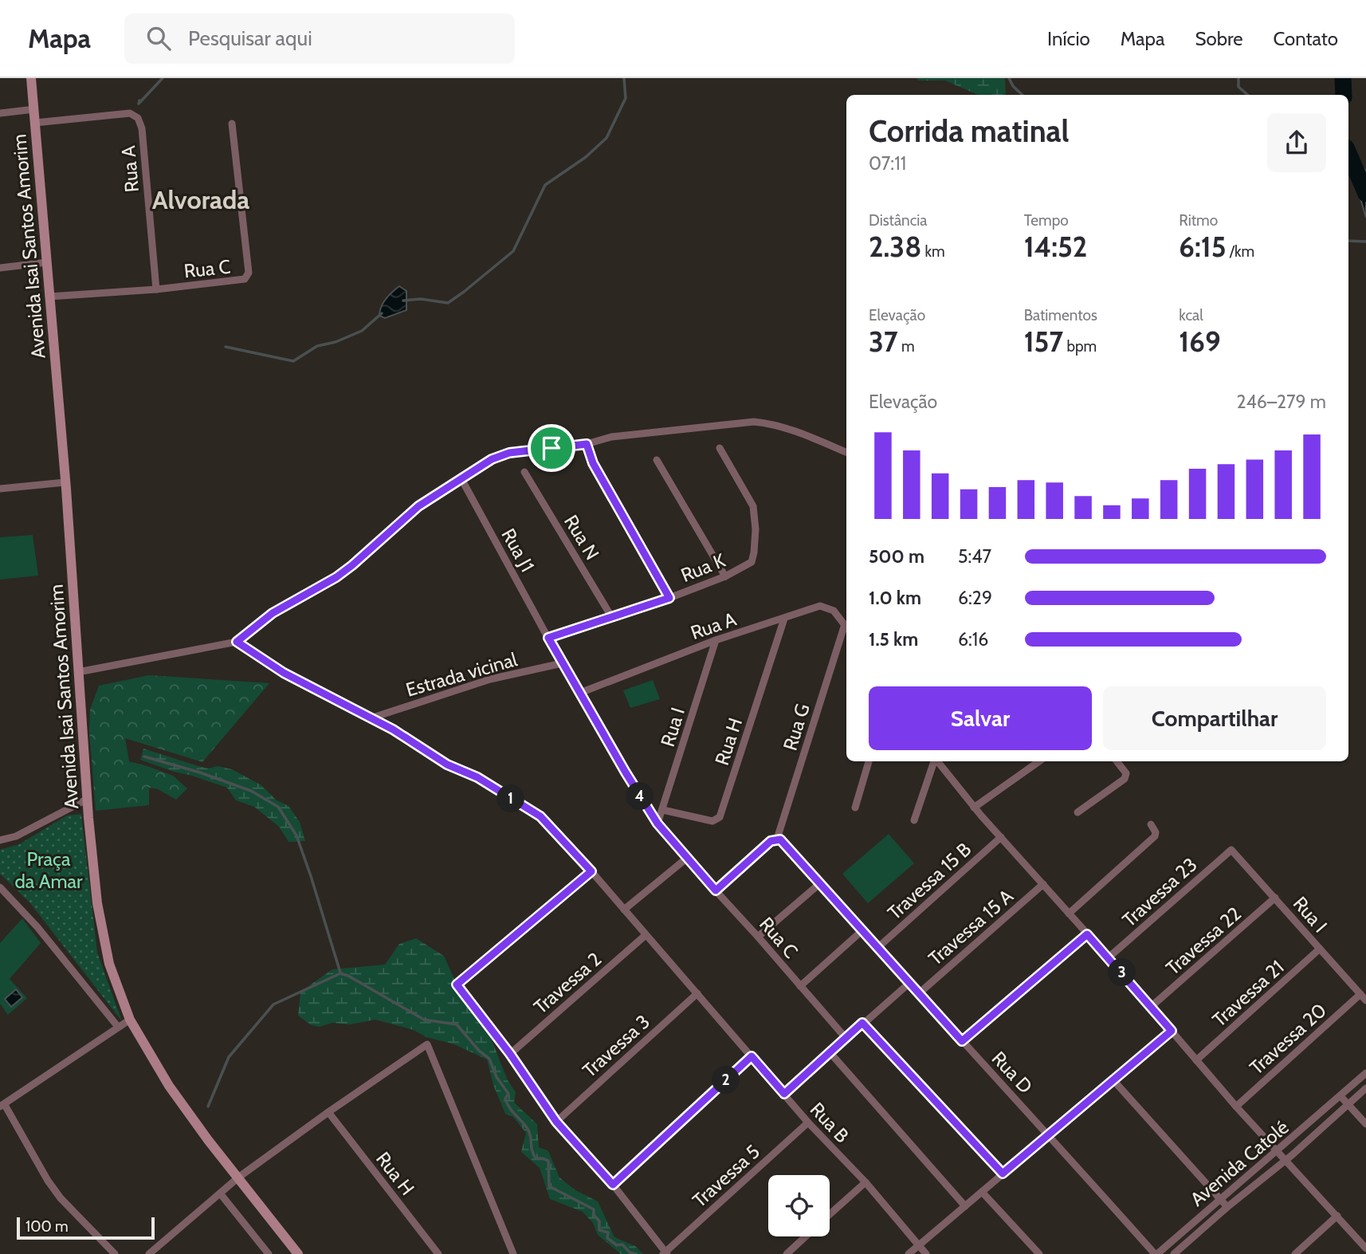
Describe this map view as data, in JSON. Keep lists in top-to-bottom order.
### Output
{
  "streets": {
    "main road": ["Avenida Isai Santos Amorim"],
    "street": [
      "Rua A",
      "Rua C",
      "Rua N",
      "Rua J1",
      "Rua K",
      "Estrada vicinal",
      "Rua I",
      "Rua G",
      "Rua H",
      "Travessa 15 B",
      "Travessa 23",
      "Travessa 15 A",
      "Travessa 22",
      "Travessa 2",
      "Travessa 21",
      "Travessa 20",
      "Travessa 3",
      "Rua D",
      "Rua B",
      "Avenida Catolé",
      "Travessa 5"
    ]
  },
  "crossings": [
    ["Rua A", "Avenida Isai Santos Amorim"],
    ["Rua A", "Rua C"],
    ["Rua A", "Rua J1"],
    ["Rua A", "Rua I"],
    ["Rua A", "Rua G"],
    ["Rua A", "Rua H"],
    ["Avenida Isai Santos Amorim", "Rua C"],
    ["Rua C", "Rua J1"],
    ["Rua C", "Rua I"],
    ["Rua N", "Rua K"],
    ["Rua J1", "Rua K"],
    ["Rua J1", "Estrada vicinal"],
    ["Estrada vicinal", "Rua B"],
    ["Rua I", "Rua H"],
    ["Rua I", "Travessa 23"],
    ["Rua I", "Travessa 22"],
    ["Rua I", "Travessa 21"],
    ["Rua I", "Travessa 20"],
    ["Rua G", "Rua D"],
    ["Travessa 15 B", "Rua D"],
    ["Travessa 15 A", "Rua D"],
    ["Travessa 2", "Rua B"],
    ["Travessa 3", "Rua B"],
    ["Rua D", "Avenida Catolé"],
    ["Rua B", "Travessa 5"]
  ],
  "districts": ["Alvorada"],
  "parks": ["Praça da Amar"],
  "scale_bar": "100 m",
  "page": {
    "header": "Mapa",
    "search": "Pesquisar aqui",
    "nav": [
      "Início",
      "Mapa",
      "Sobre",
      "Contato"
    ],
    "heading": ["Corrida matinal", "07:11"],
    "stats": [
      ["Distância", "2.38 km"],
      ["Tempo", "14:52"],
      ["Ritmo", "6:15 /km"],
      ["Elevação", "37 m"],
      ["Batimentos", "157 bpm"],
      ["kcal", "169"]
    ],
    "chart": ["Elevação", "246–279 m"],
    "list": [
      {
        "name": "500 m",
        "note": "5:47"
      },
      {
        "name": "1.0 km",
        "note": "6:29"
      },
      {
        "name": "1.5 km",
        "note": "6:16"
      }
    ],
    "buttons": ["Salvar", "Compartilhar"],
    "pins": [
      "4",
      "1",
      "3",
      "2"
    ],
    "scale": "100 m"
  }
}
